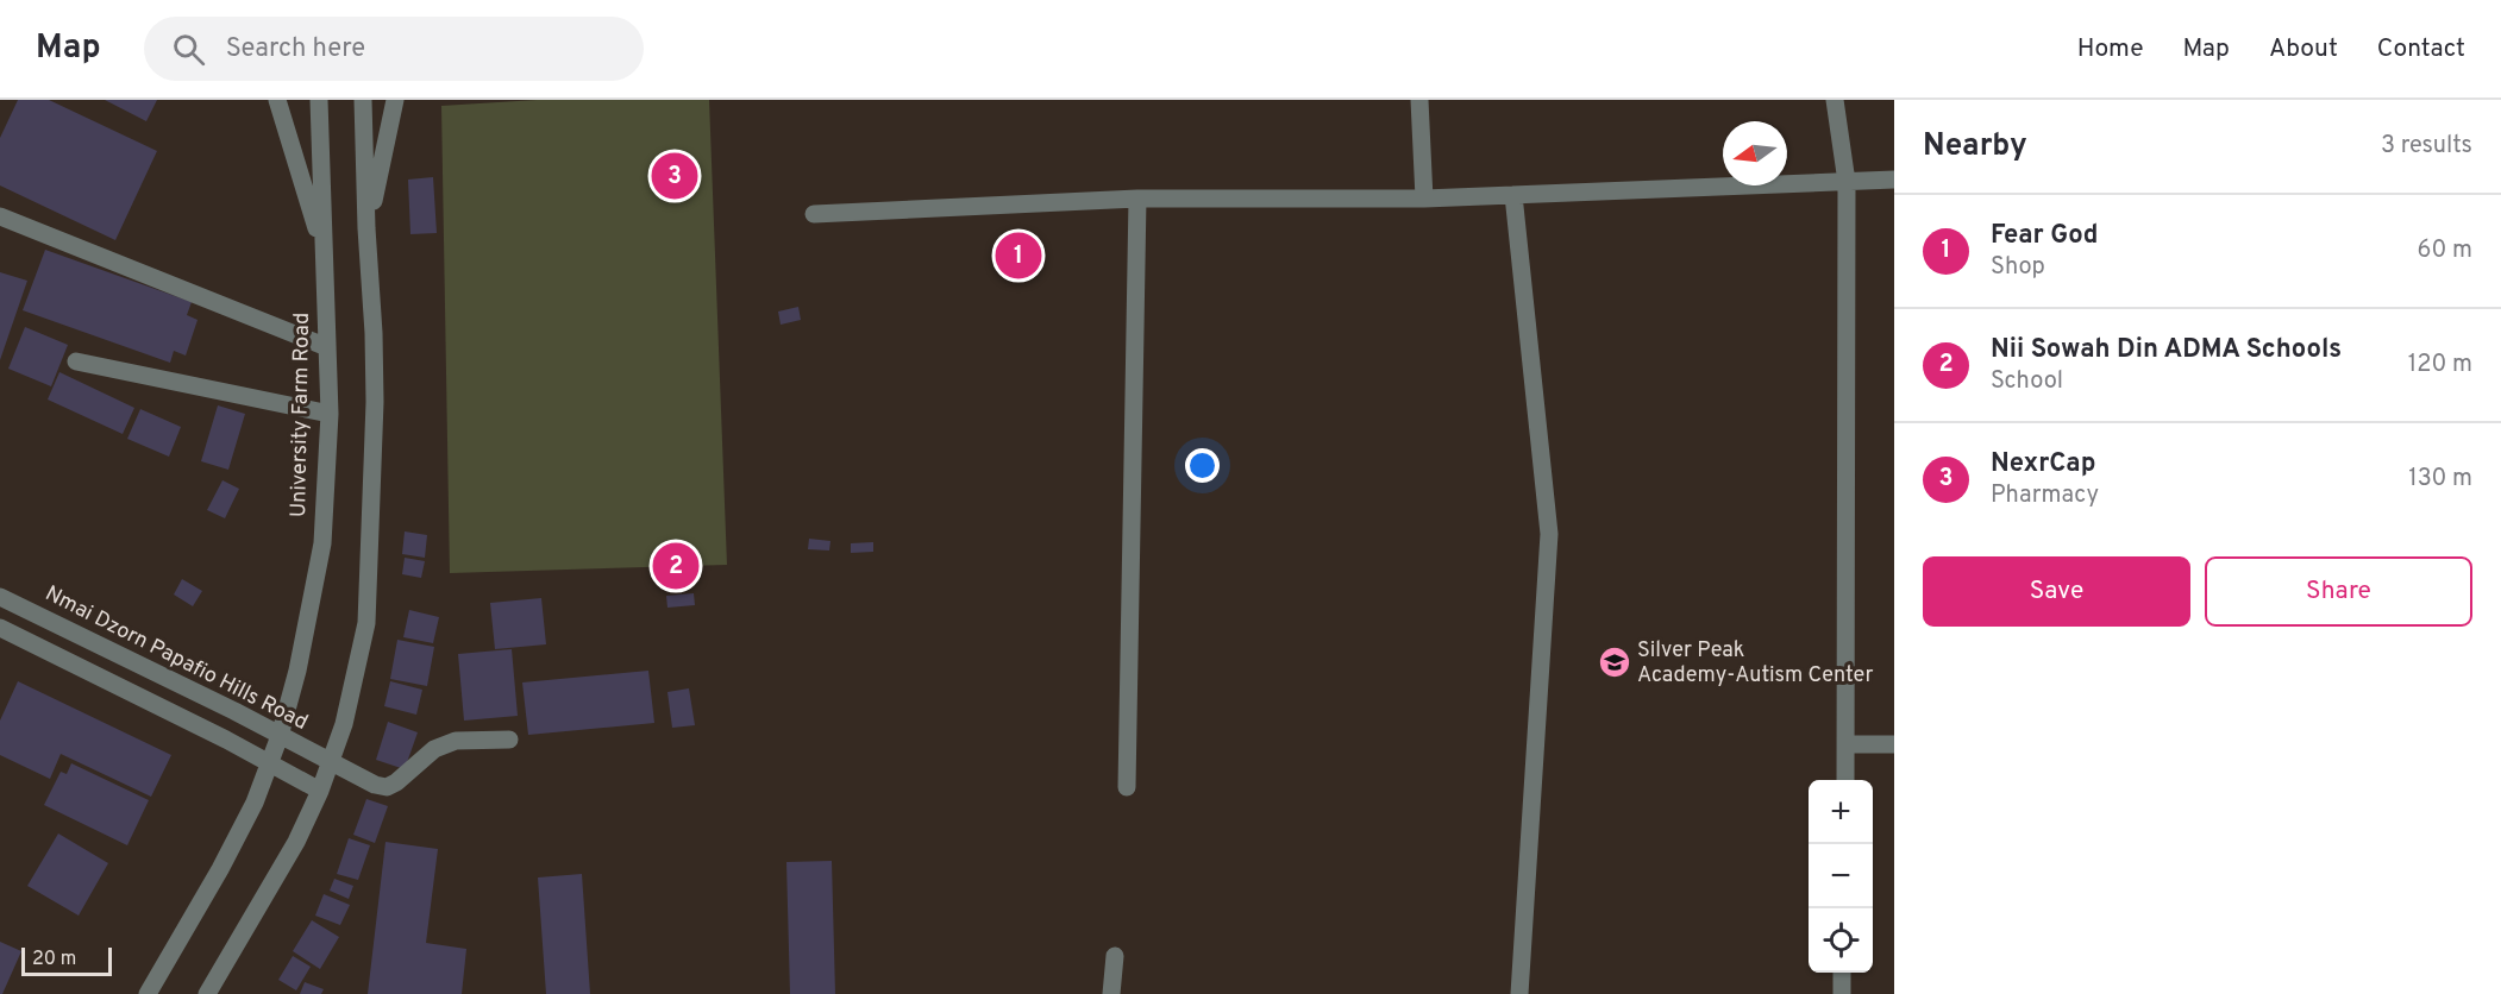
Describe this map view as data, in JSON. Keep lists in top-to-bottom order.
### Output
{
  "streets": {
    "street": ["University Farm Road", "Nmai Dzorn Papafio Hills Road"]
  },
  "crossings": [
    ["University Farm Road", "Nmai Dzorn Papafio Hills Road"]
  ],
  "places": {
    "school or university": ["Silver Peak Academy-Autism Center"]
  },
  "scale_bar": "20 m",
  "north": "left",
  "page": {
    "header": "Map",
    "search": "Search here",
    "nav": [
      "Home",
      "Map",
      "About",
      "Contact"
    ],
    "heading": ["Nearby", "3 results"],
    "pins": ["3", "1", "2"],
    "list": [
      {
        "mark": "1",
        "name": "Fear God",
        "note": "Shop",
        "value": "60 m"
      },
      {
        "mark": "2",
        "name": "Nii Sowah Din ADMA Schools",
        "note": "School",
        "value": "120 m"
      },
      {
        "mark": "3",
        "name": "NexrCap",
        "note": "Pharmacy",
        "value": "130 m"
      }
    ],
    "buttons": ["Save", "Share"],
    "map_buttons": ["+", "−"],
    "scale": "20 m"
  }
}
